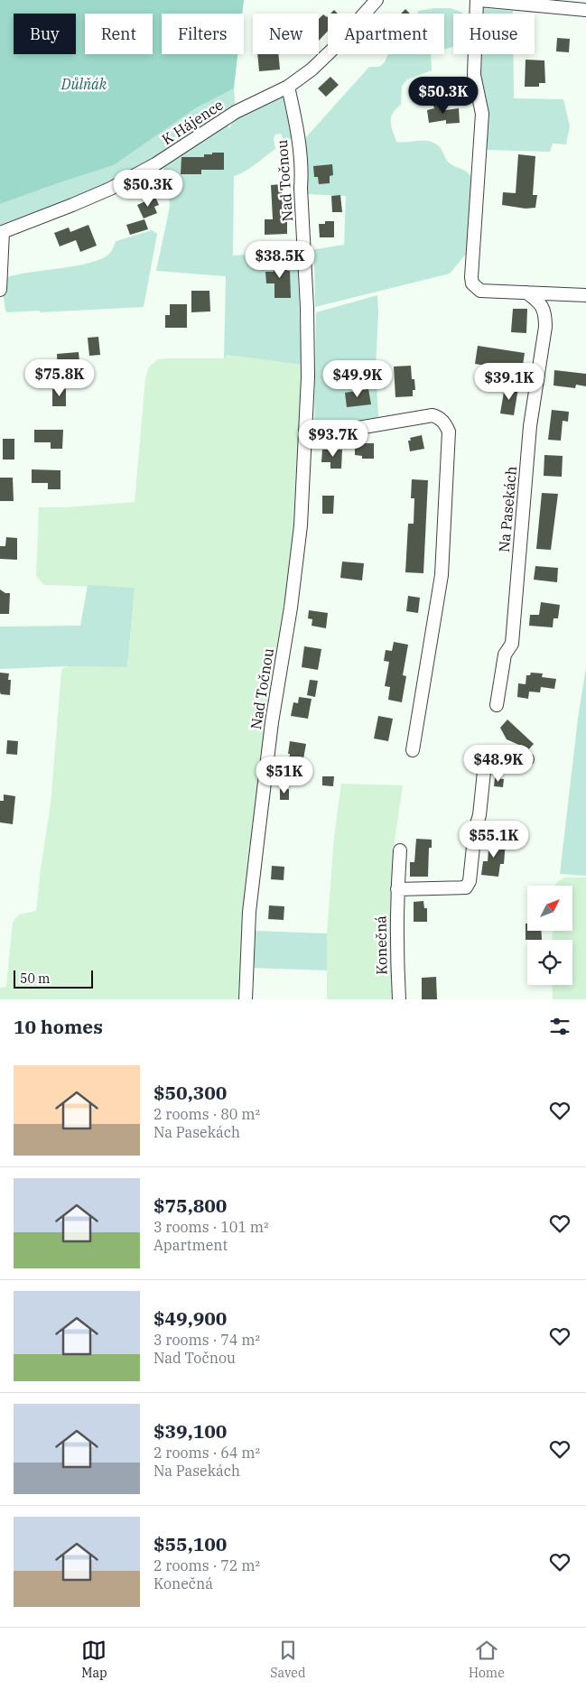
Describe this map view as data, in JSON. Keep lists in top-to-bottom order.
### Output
{
  "streets": {
    "street": [
      "K Hájence",
      "Nad Točnou",
      "Na Pasekách",
      "Konečná"
    ]
  },
  "crossings": [
    ["K Hájence", "Nad Točnou"]
  ],
  "parks": ["Důlňák"],
  "scale_bar": "50 m",
  "north": "top right",
  "page": {
    "chip": [
      "Buy",
      "Rent",
      "Filters",
      "New",
      "Apartment",
      "House"
    ],
    "price": [
      "$50.3K",
      "$50.3K",
      "$38.5K",
      "$75.8K",
      "$49.9K",
      "$39.1K",
      "$93.7K",
      "$48.9K",
      "$51K",
      "$55.1K"
    ],
    "scale": "50 m",
    "heading": "10 homes",
    "list": [
      {
        "name": "$50,300",
        "note": "2 rooms · 80 m² · Na Pasekách"
      },
      {
        "name": "$75,800",
        "note": "3 rooms · 101 m² · Apartment"
      },
      {
        "name": "$49,900",
        "note": "3 rooms · 74 m² · Nad Točnou"
      },
      {
        "name": "$39,100",
        "note": "2 rooms · 64 m² · Na Pasekách"
      },
      {
        "name": "$55,100",
        "note": "2 rooms · 72 m² · Konečná"
      }
    ],
    "tabs": ["Map", "Saved", "Home"]
  }
}
